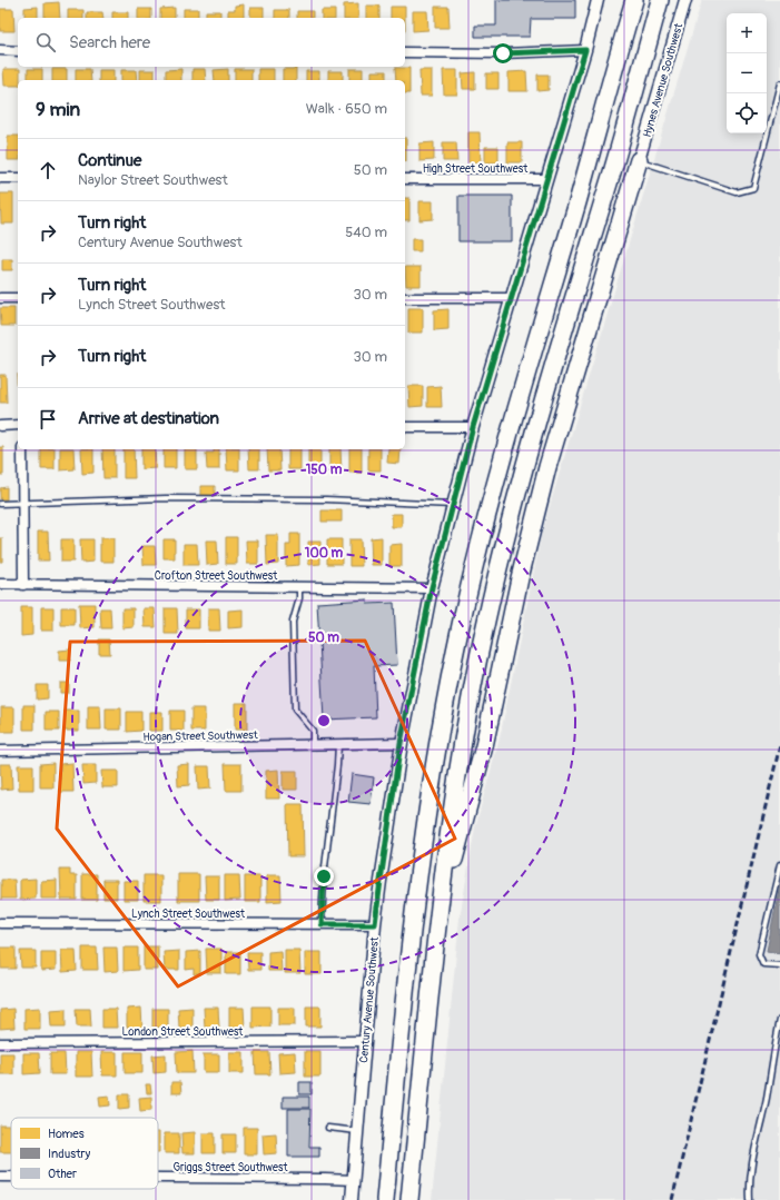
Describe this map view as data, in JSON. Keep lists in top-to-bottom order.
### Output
{
  "streets": {
    "street": [
      "Hynes Avenue Southwest",
      "High Street Southwest",
      "Crofton Street Southwest",
      "Hogan Street Southwest",
      "Lynch Street Southwest",
      "Century Avenue Southwest",
      "London Street Southwest",
      "Griggs Street Southwest"
    ]
  },
  "crossings": [
    ["High Street Southwest", "Century Avenue Southwest"],
    ["Crofton Street Southwest", "Century Avenue Southwest"],
    ["Hogan Street Southwest", "Century Avenue Southwest"],
    ["Lynch Street Southwest", "Century Avenue Southwest"],
    ["Century Avenue Southwest", "London Street Southwest"],
    ["Century Avenue Southwest", "Griggs Street Southwest"]
  ],
  "legend": ["Homes", "Industry", "Other"],
  "page": {
    "map_buttons": ["+", "−"],
    "search": "Search here",
    "heading": ["9 min", "Walk · 650 m"],
    "list": [
      ["Continue", "Naylor Street Southwest", "50 m"],
      ["Turn right", "Century Avenue Southwest", "540 m"],
      ["Turn right", "Lynch Street Southwest", "30 m"],
      ["Turn right", "30 m"],
      "Arrive at destination"
    ]
  },
  "rings": ["150 m", "100 m", "50 m"]
}
